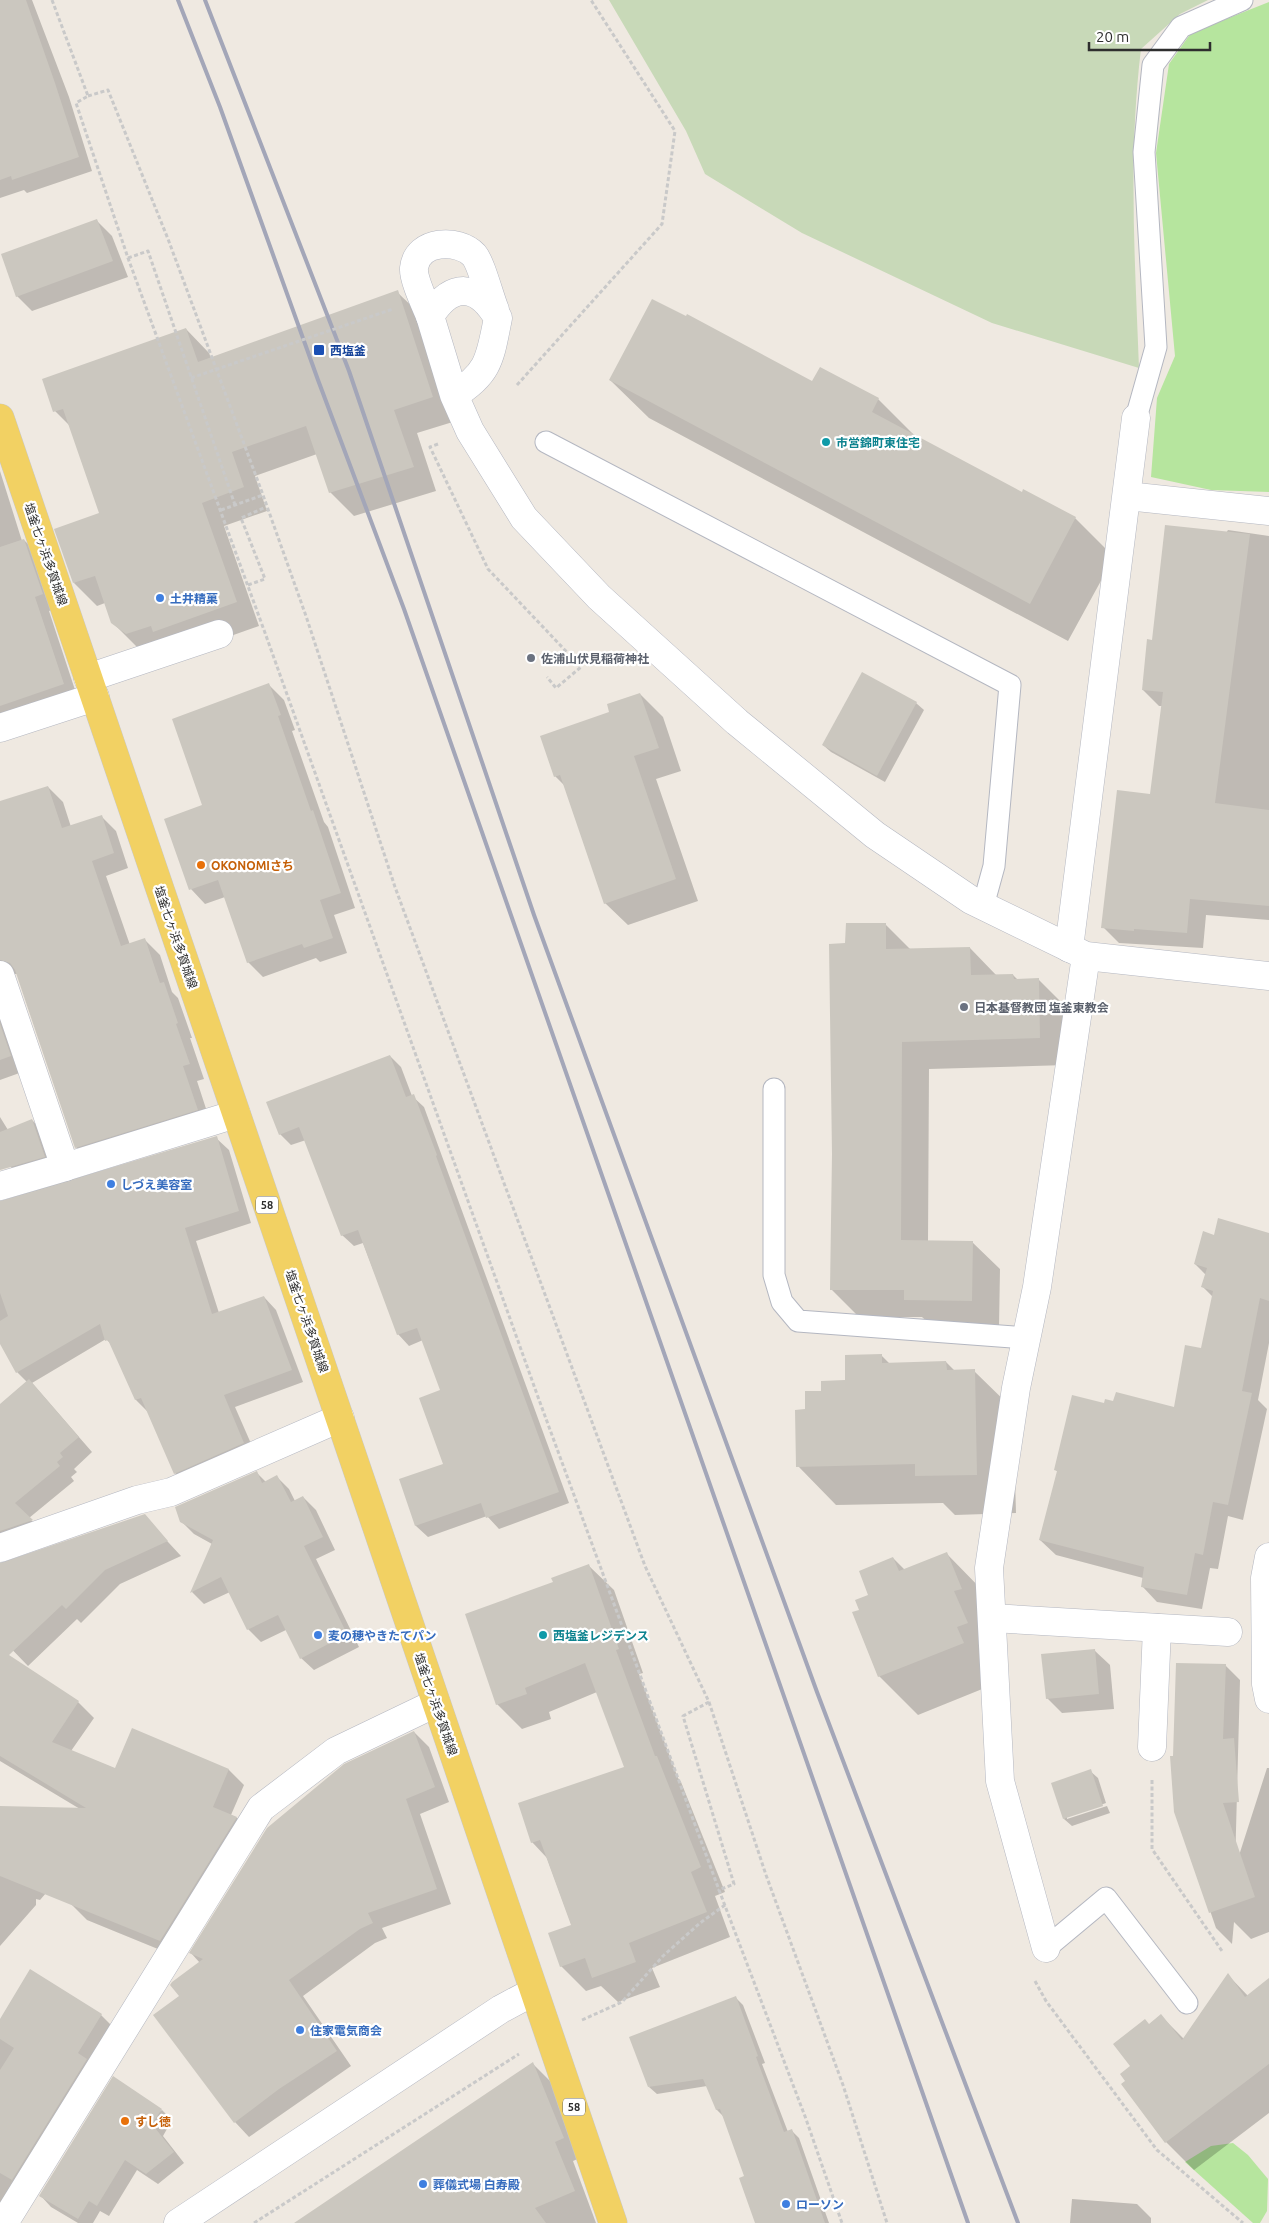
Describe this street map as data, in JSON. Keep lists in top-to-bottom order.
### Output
{
  "streets": {
    "main road": ["塩釜七ヶ浜多賀城線", "58"]
  },
  "places": {
    "transit": ["西塩釜"],
    "other": [
      "市営錦町東住宅",
      "土井精菓",
      "佐浦山伏見稲荷神社",
      "OKONOMIさち",
      "日本基督教団 塩釜東教会",
      "しづえ美容室",
      "麦の穂やきたてパン",
      "西塩釜レジデンス",
      "住家電気商会",
      "すし徳",
      "葬儀式場 白寿殿",
      "ローソン"
    ]
  },
  "scale_bar": "20 m"
}
